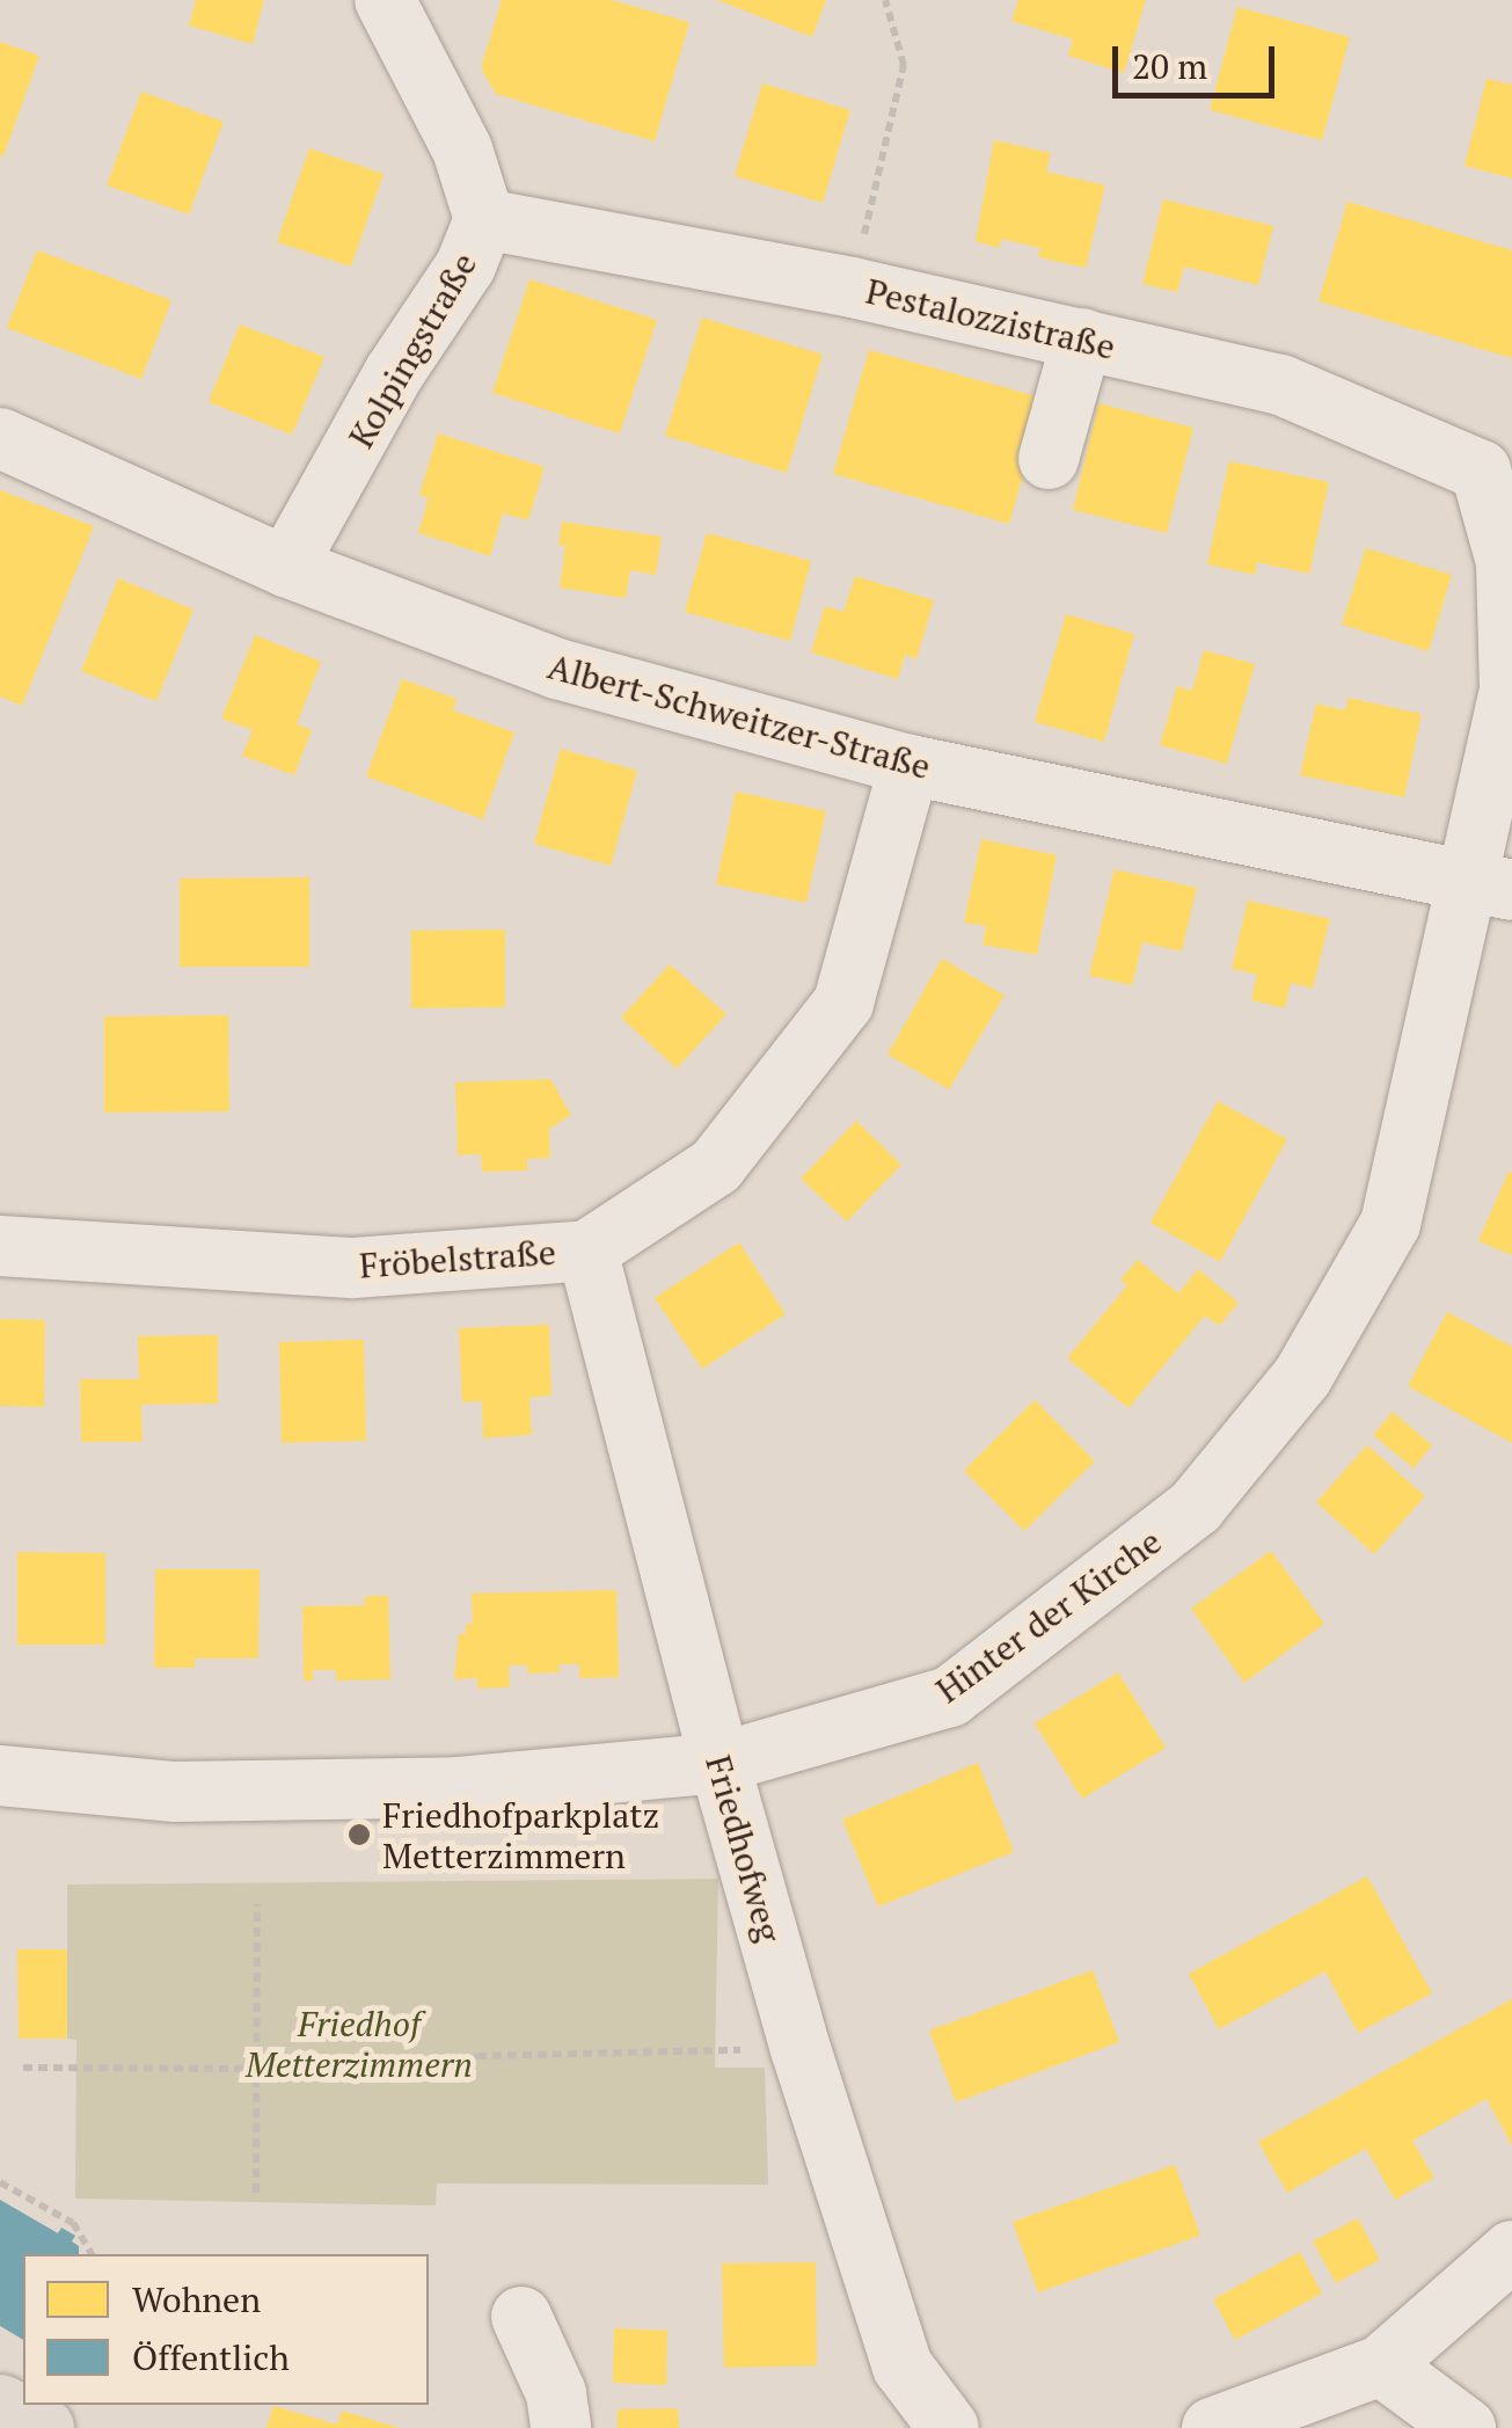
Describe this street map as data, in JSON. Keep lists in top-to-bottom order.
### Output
{
  "streets": {
    "street": [
      "Pestalozzistraße",
      "Kolpingstraße",
      "Albert-Schweitzer-Straße",
      "Fröbelstraße",
      "Hinter der Kirche",
      "Friedhofweg"
    ]
  },
  "crossings": [
    ["Pestalozzistraße", "Kolpingstraße"],
    ["Pestalozzistraße", "Albert-Schweitzer-Straße"],
    ["Pestalozzistraße", "Hinter der Kirche"],
    ["Kolpingstraße", "Albert-Schweitzer-Straße"],
    ["Albert-Schweitzer-Straße", "Fröbelstraße"],
    ["Albert-Schweitzer-Straße", "Hinter der Kirche"],
    ["Fröbelstraße", "Friedhofweg"],
    ["Hinter der Kirche", "Friedhofweg"]
  ],
  "parks": ["Friedhof Metterzimmern"],
  "places": ["Friedhofparkplatz Metterzimmern"],
  "legend": ["Wohnen", "Öffentlich"],
  "scale_bar": "20 m"
}
